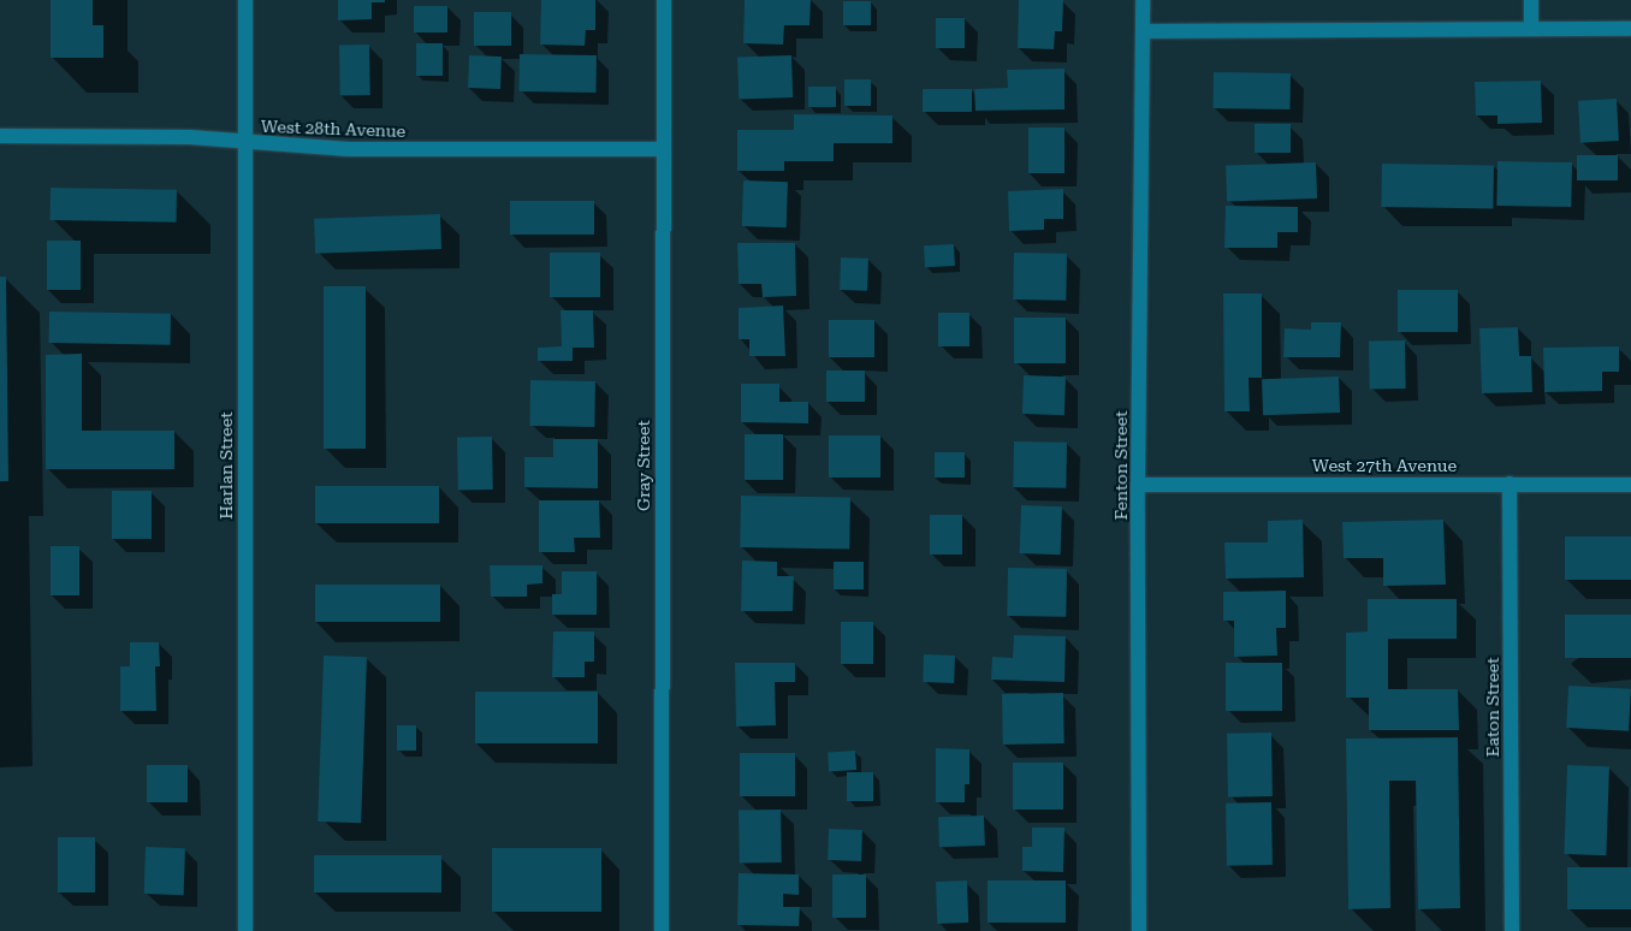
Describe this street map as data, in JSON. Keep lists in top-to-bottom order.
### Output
{
  "streets": {
    "street": [
      "West 28th Avenue",
      "Harlan Street",
      "Gray Street",
      "Fenton Street",
      "West 27th Avenue",
      "Eaton Street"
    ]
  },
  "crossings": [
    ["West 28th Avenue", "Harlan Street"],
    ["West 28th Avenue", "Gray Street"],
    ["Fenton Street", "West 27th Avenue"],
    ["West 27th Avenue", "Eaton Street"]
  ]
}
